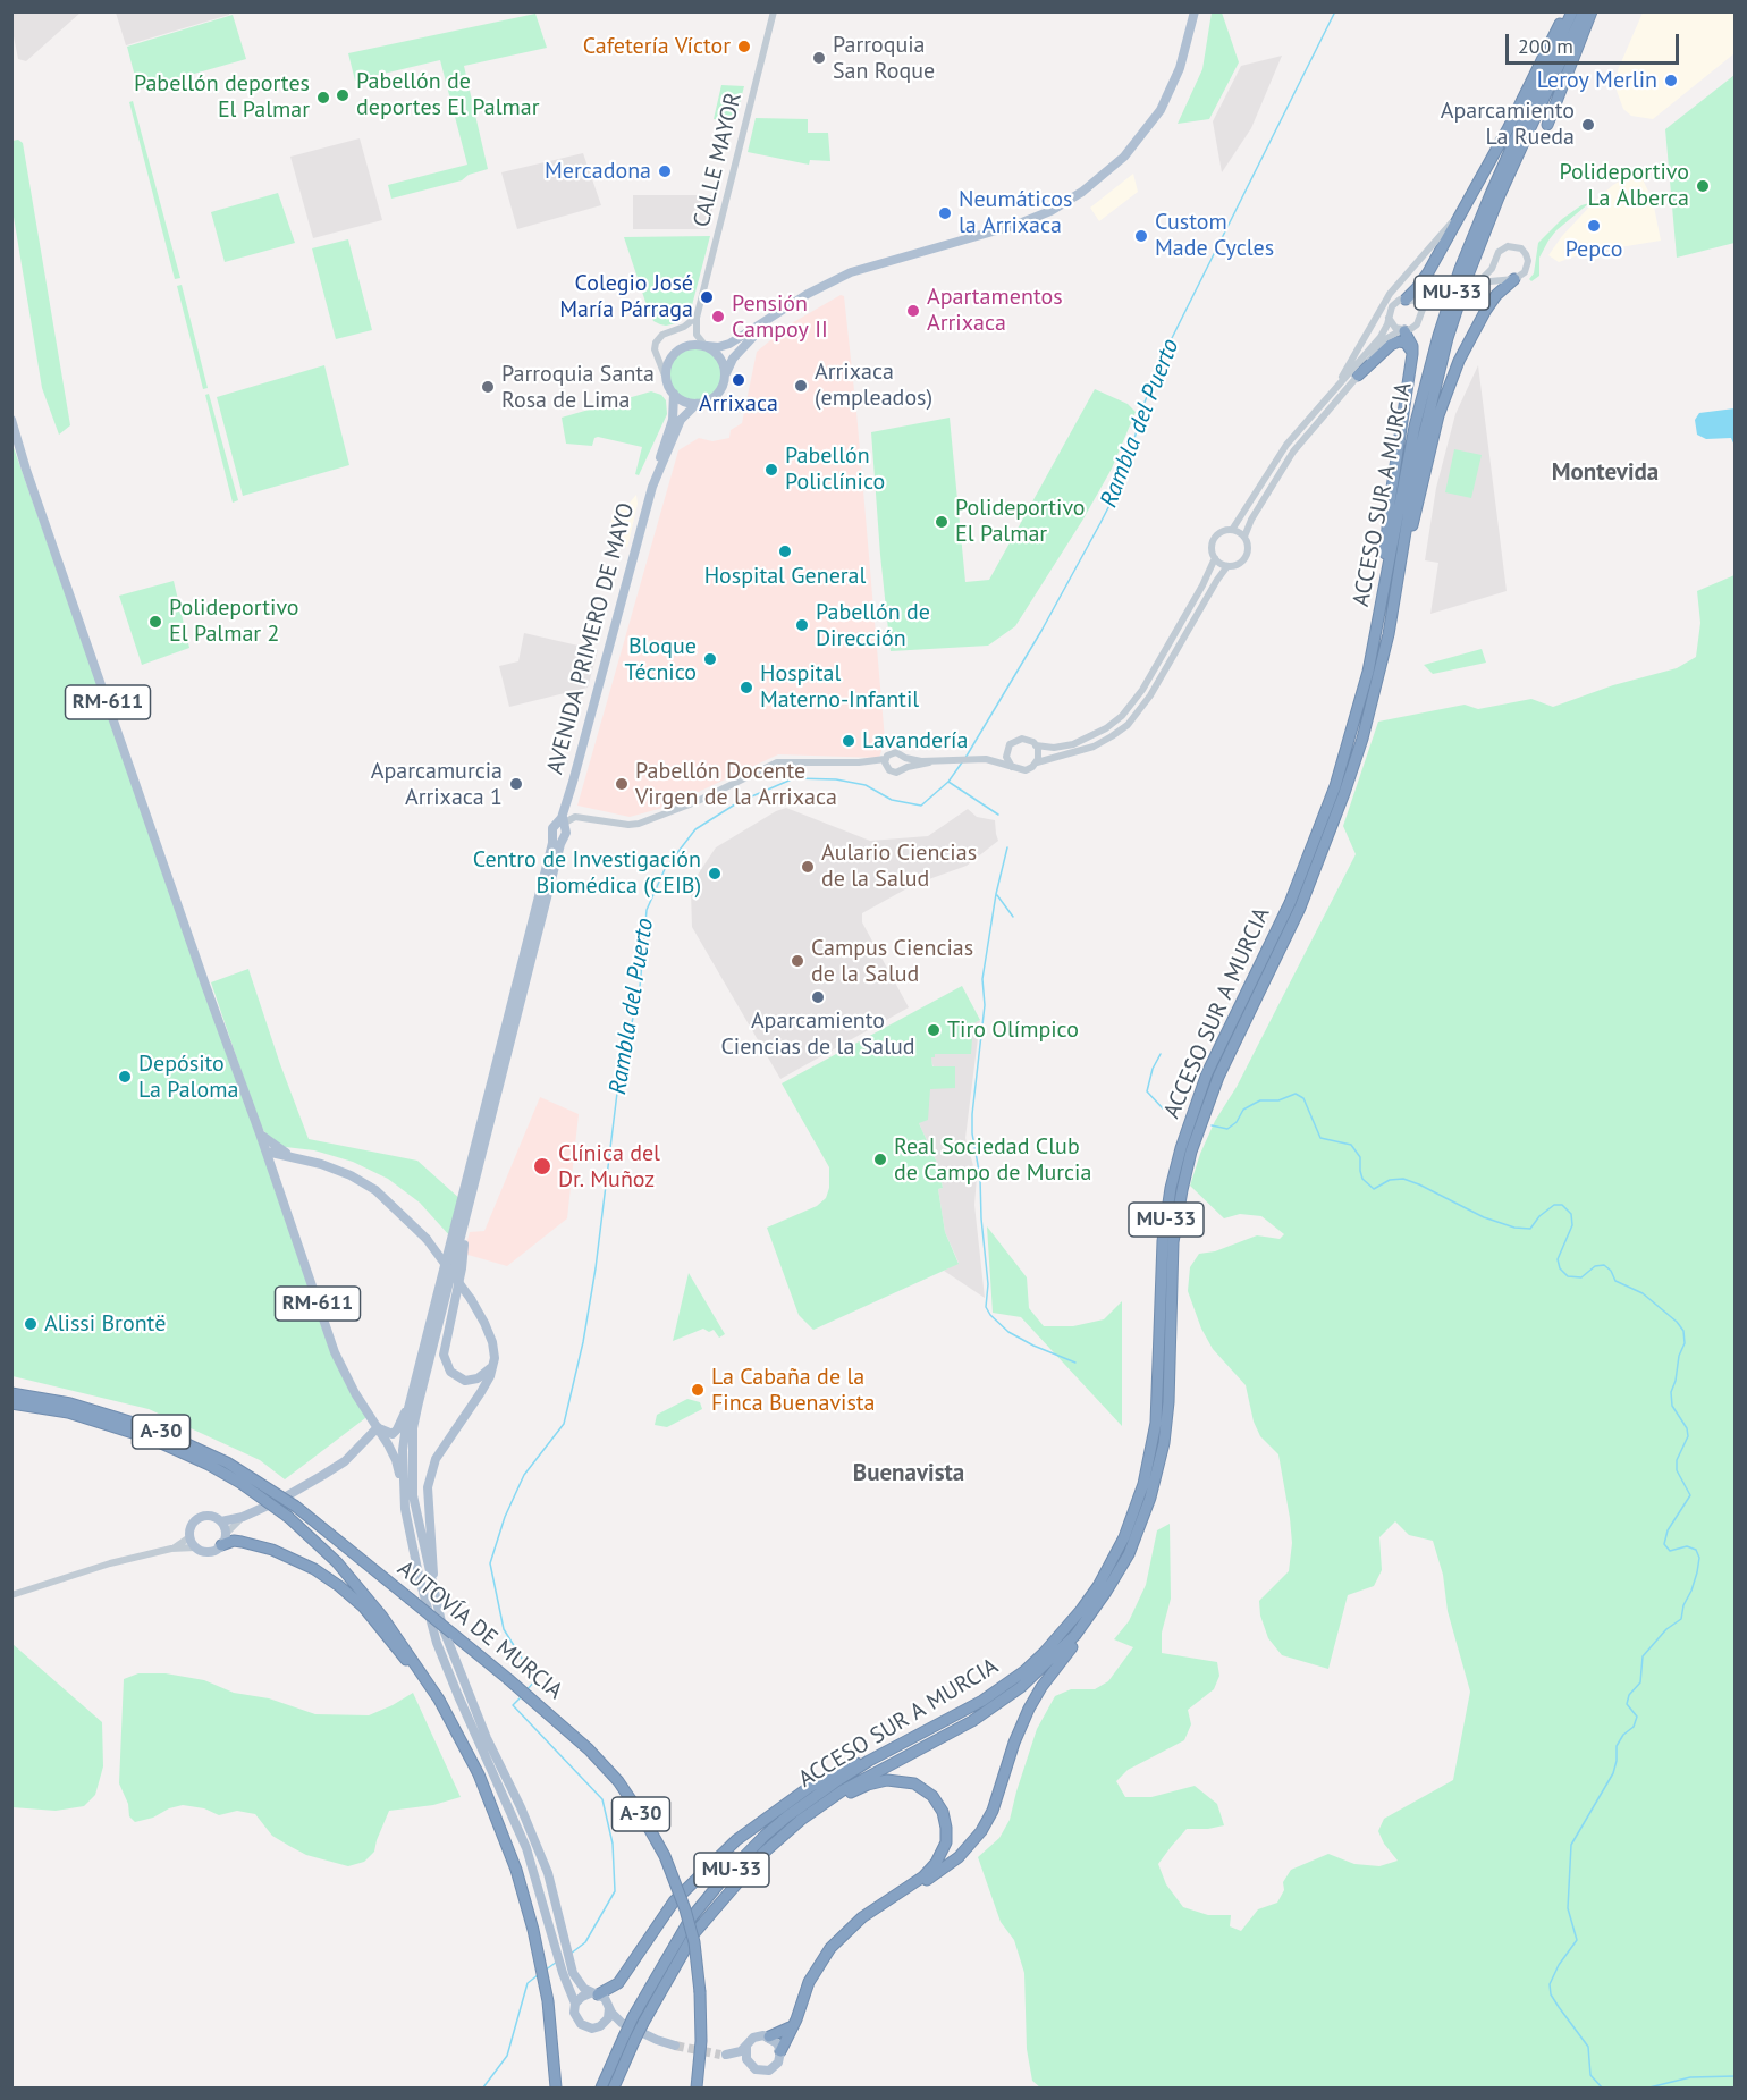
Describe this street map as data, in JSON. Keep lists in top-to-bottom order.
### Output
{
  "streets": {
    "highway": [
      "MU-33",
      "ACCESO SUR A MURCIA",
      "A-30",
      "AUTOVÍA DE MURCIA"
    ],
    "main road": ["AVENIDA PRIMERO DE MAYO", "RM-611"],
    "street": ["CALLE MAYOR"]
  },
  "districts": ["Montevida", "Buenavista"],
  "water": ["Rambla del Puerto"],
  "places": [
    "Cafetería Víctor",
    "Parroquia San Roque",
    "Leroy Merlin",
    "Pabellón de deportes El Palmar",
    "Pabellón deportes El Palmar",
    "Aparcamiento La Rueda",
    "Mercadona",
    "Polideportivo La Alberca",
    "Neumáticos la Arrixaca",
    "Pepco",
    "Custom Made Cycles",
    "Colegio José María Párraga",
    "Apartamentos Arrixaca",
    "Pensión Campoy II",
    "Arrixaca",
    "Arrixaca (empleados)",
    "Parroquia Santa Rosa de Lima",
    "Pabellón Policlínico",
    "Polideportivo El Palmar",
    "Hospital General",
    "Polideportivo El Palmar 2",
    "Pabellón de Dirección",
    "Bloque Técnico",
    "Hospital Materno-Infantil",
    "Lavandería",
    "Aparcamurcia Arrixaca 1",
    "Pabellón Docente Virgen de la Arrixaca",
    "Aulario Ciencias de la Salud",
    "Centro de Investigación Biomédica (CEIB)",
    "Campus Ciencias de la Salud",
    "Aparcamiento Ciencias de la Salud",
    "Tiro Olímpico",
    "Depósito La Paloma",
    "Real Sociedad Club de Campo de Murcia",
    "Clínica del Dr. Muñoz",
    "Alissi Brontë",
    "La Cabaña de la Finca Buenavista"
  ],
  "scale_bar": "200 m"
}
